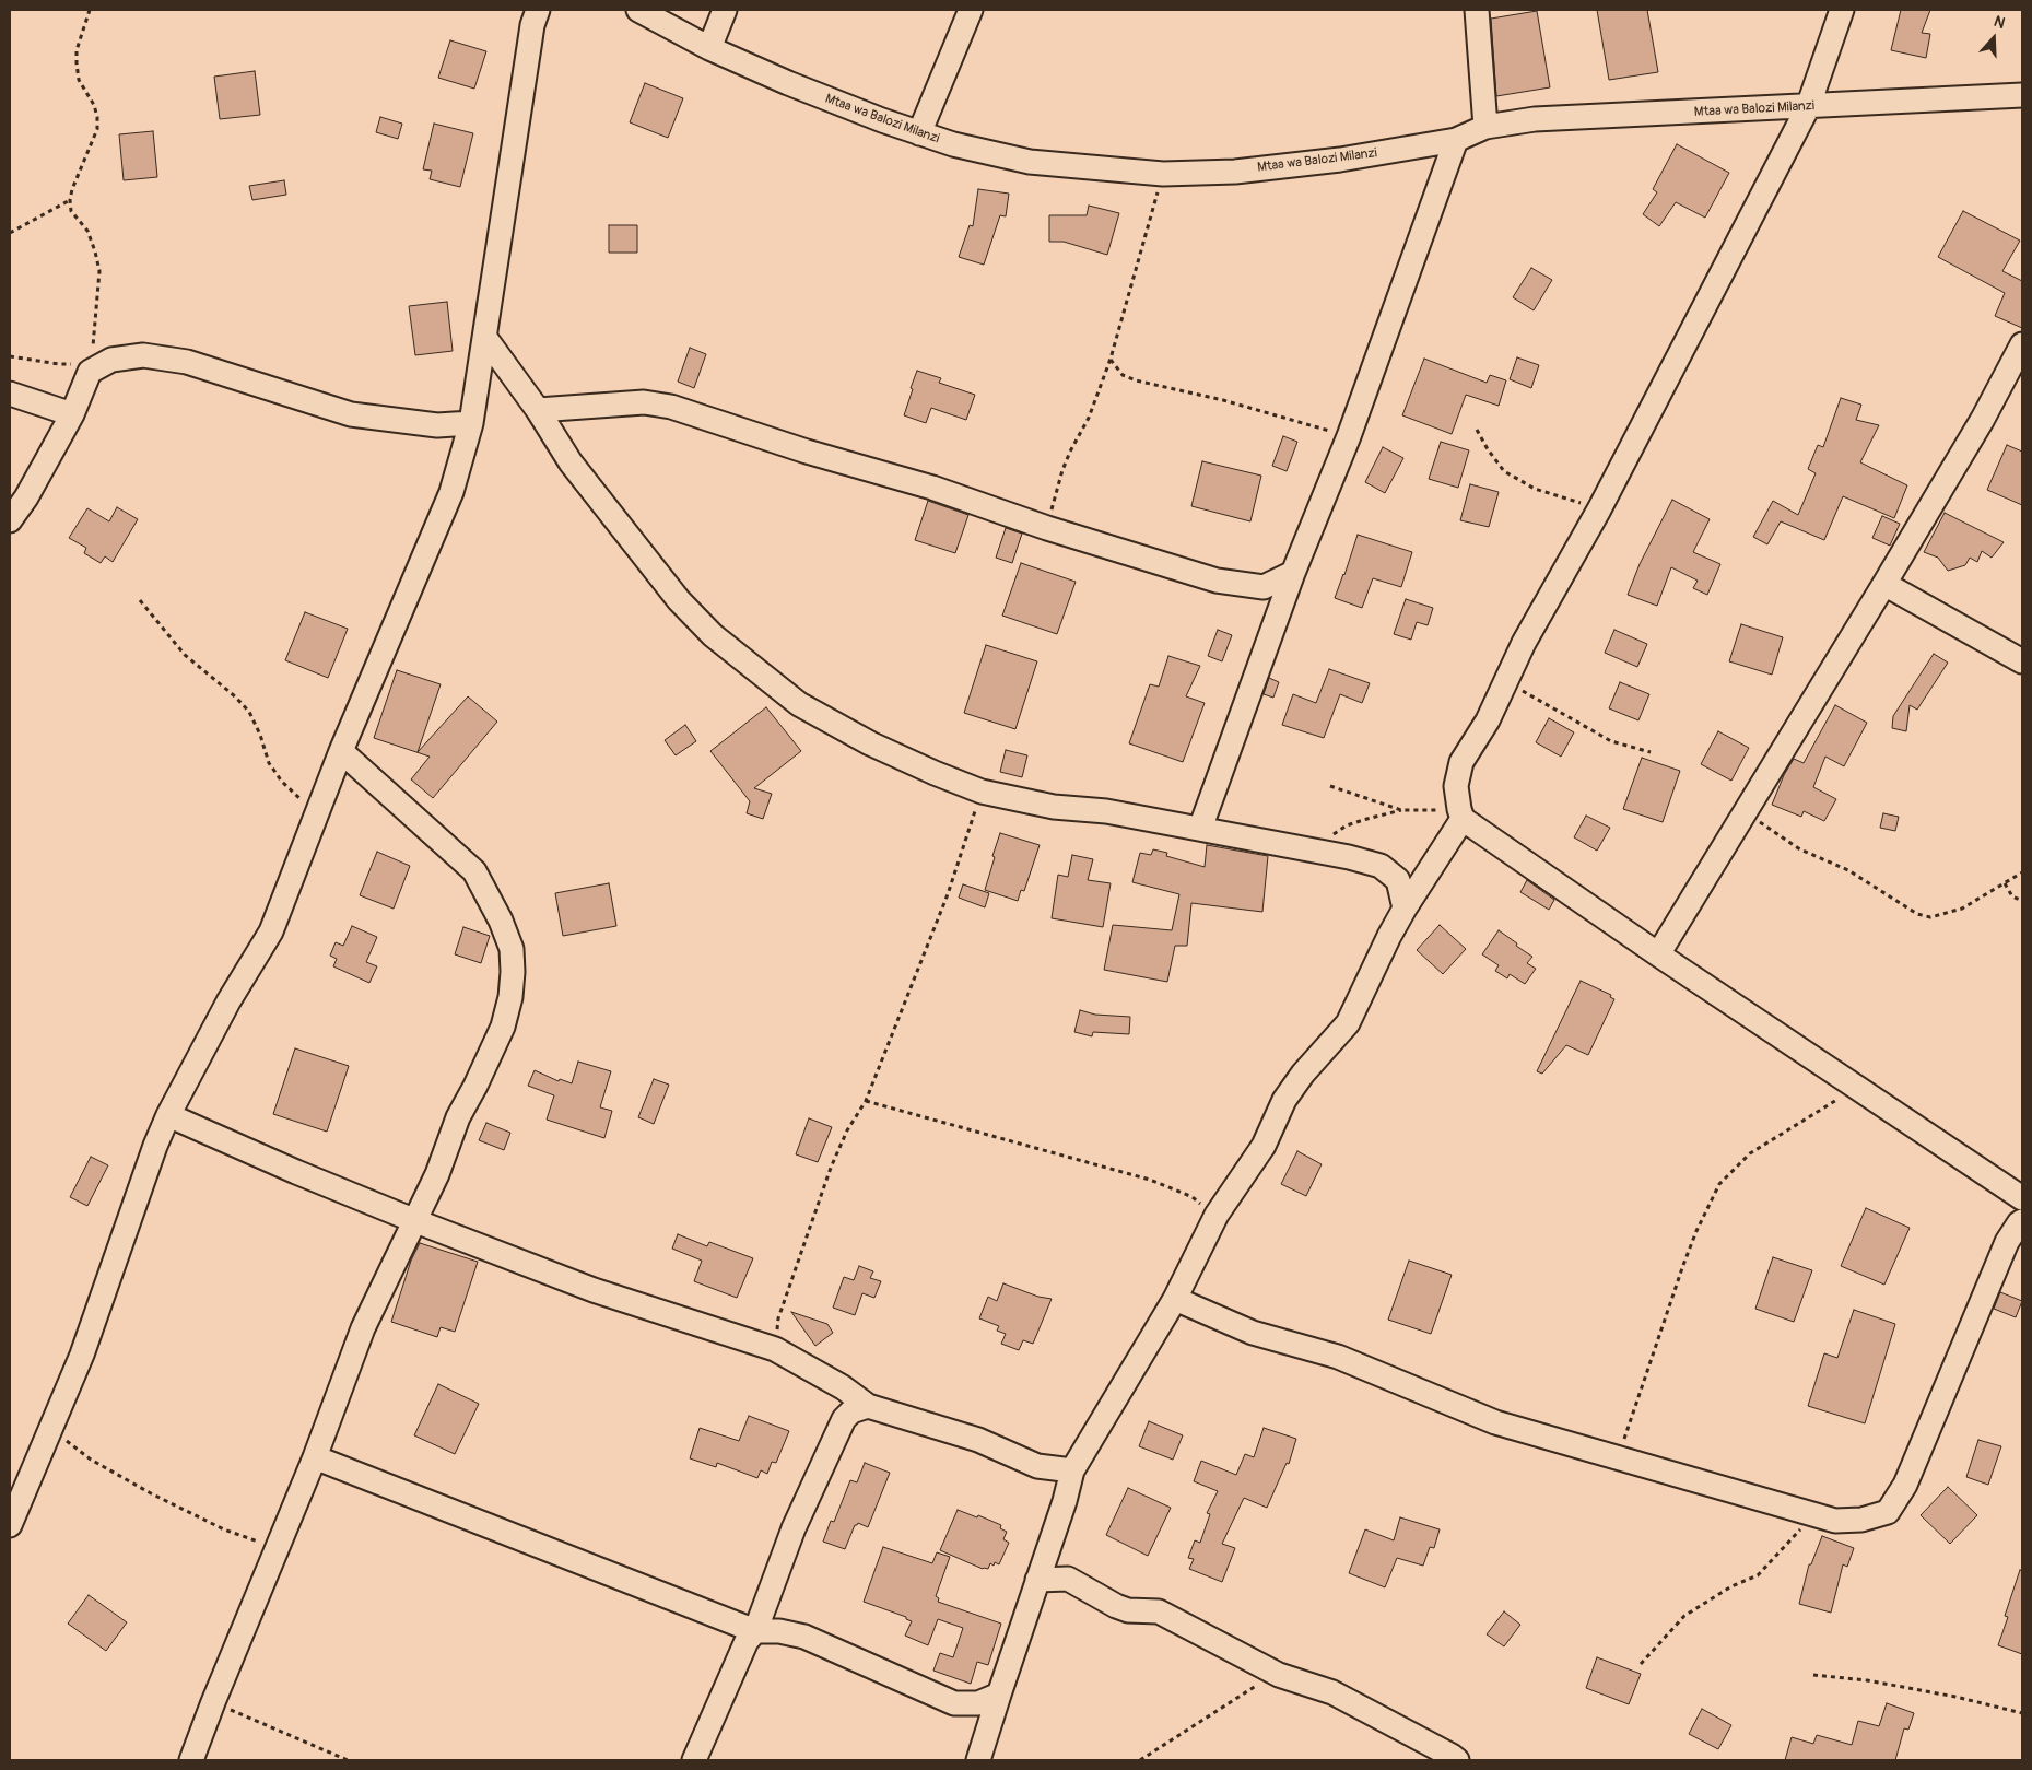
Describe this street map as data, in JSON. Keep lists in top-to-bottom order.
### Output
{
  "streets": {
    "street": ["Mtaa wa Balozi Milanzi"]
  },
  "north": "top"
}
